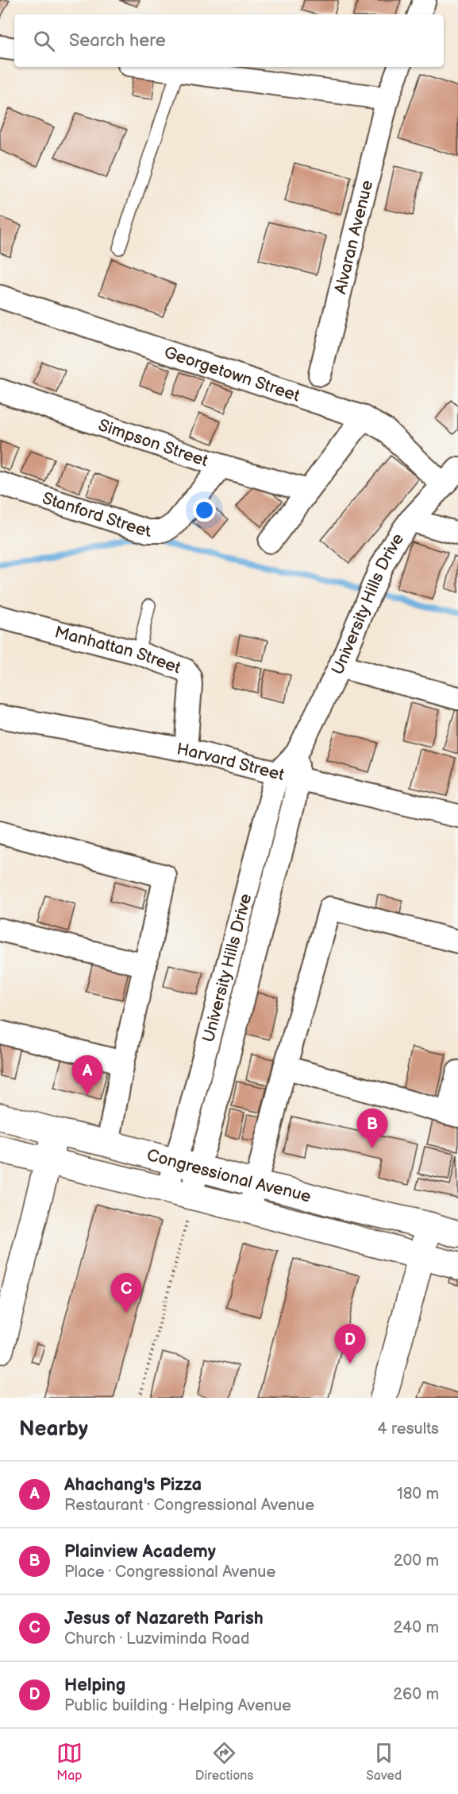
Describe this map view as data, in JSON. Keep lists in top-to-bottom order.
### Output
{
  "streets": {
    "main road": ["Congressional Avenue"],
    "street": [
      "Alvaran Avenue",
      "Georgetown Street",
      "Simpson Street",
      "Stanford Street",
      "University Hills Drive",
      "Manhattan Street",
      "Harvard Street"
    ]
  },
  "crossings": [
    ["Georgetown Street", "University Hills Drive"],
    ["Simpson Street", "Stanford Street"],
    ["University Hills Drive", "Harvard Street"],
    ["University Hills Drive", "Congressional Avenue"],
    ["Manhattan Street", "Harvard Street"]
  ],
  "page": {
    "search": "Search here",
    "pins": [
      "A",
      "B",
      "C",
      "D"
    ],
    "heading": ["Nearby", "4 results"],
    "list": [
      {
        "mark": "A",
        "name": "Ahachang's Pizza",
        "note": "Restaurant · Congressional Avenue",
        "value": "180 m"
      },
      {
        "mark": "B",
        "name": "Plainview Academy",
        "note": "Place · Congressional Avenue",
        "value": "200 m"
      },
      {
        "mark": "C",
        "name": "Jesus of Nazareth Parish",
        "note": "Church · Luzviminda Road",
        "value": "240 m"
      },
      {
        "mark": "D",
        "name": "Helping",
        "note": "Public building · Helping Avenue",
        "value": "260 m"
      }
    ],
    "nav": ["Map", "Directions", "Saved"]
  }
}
